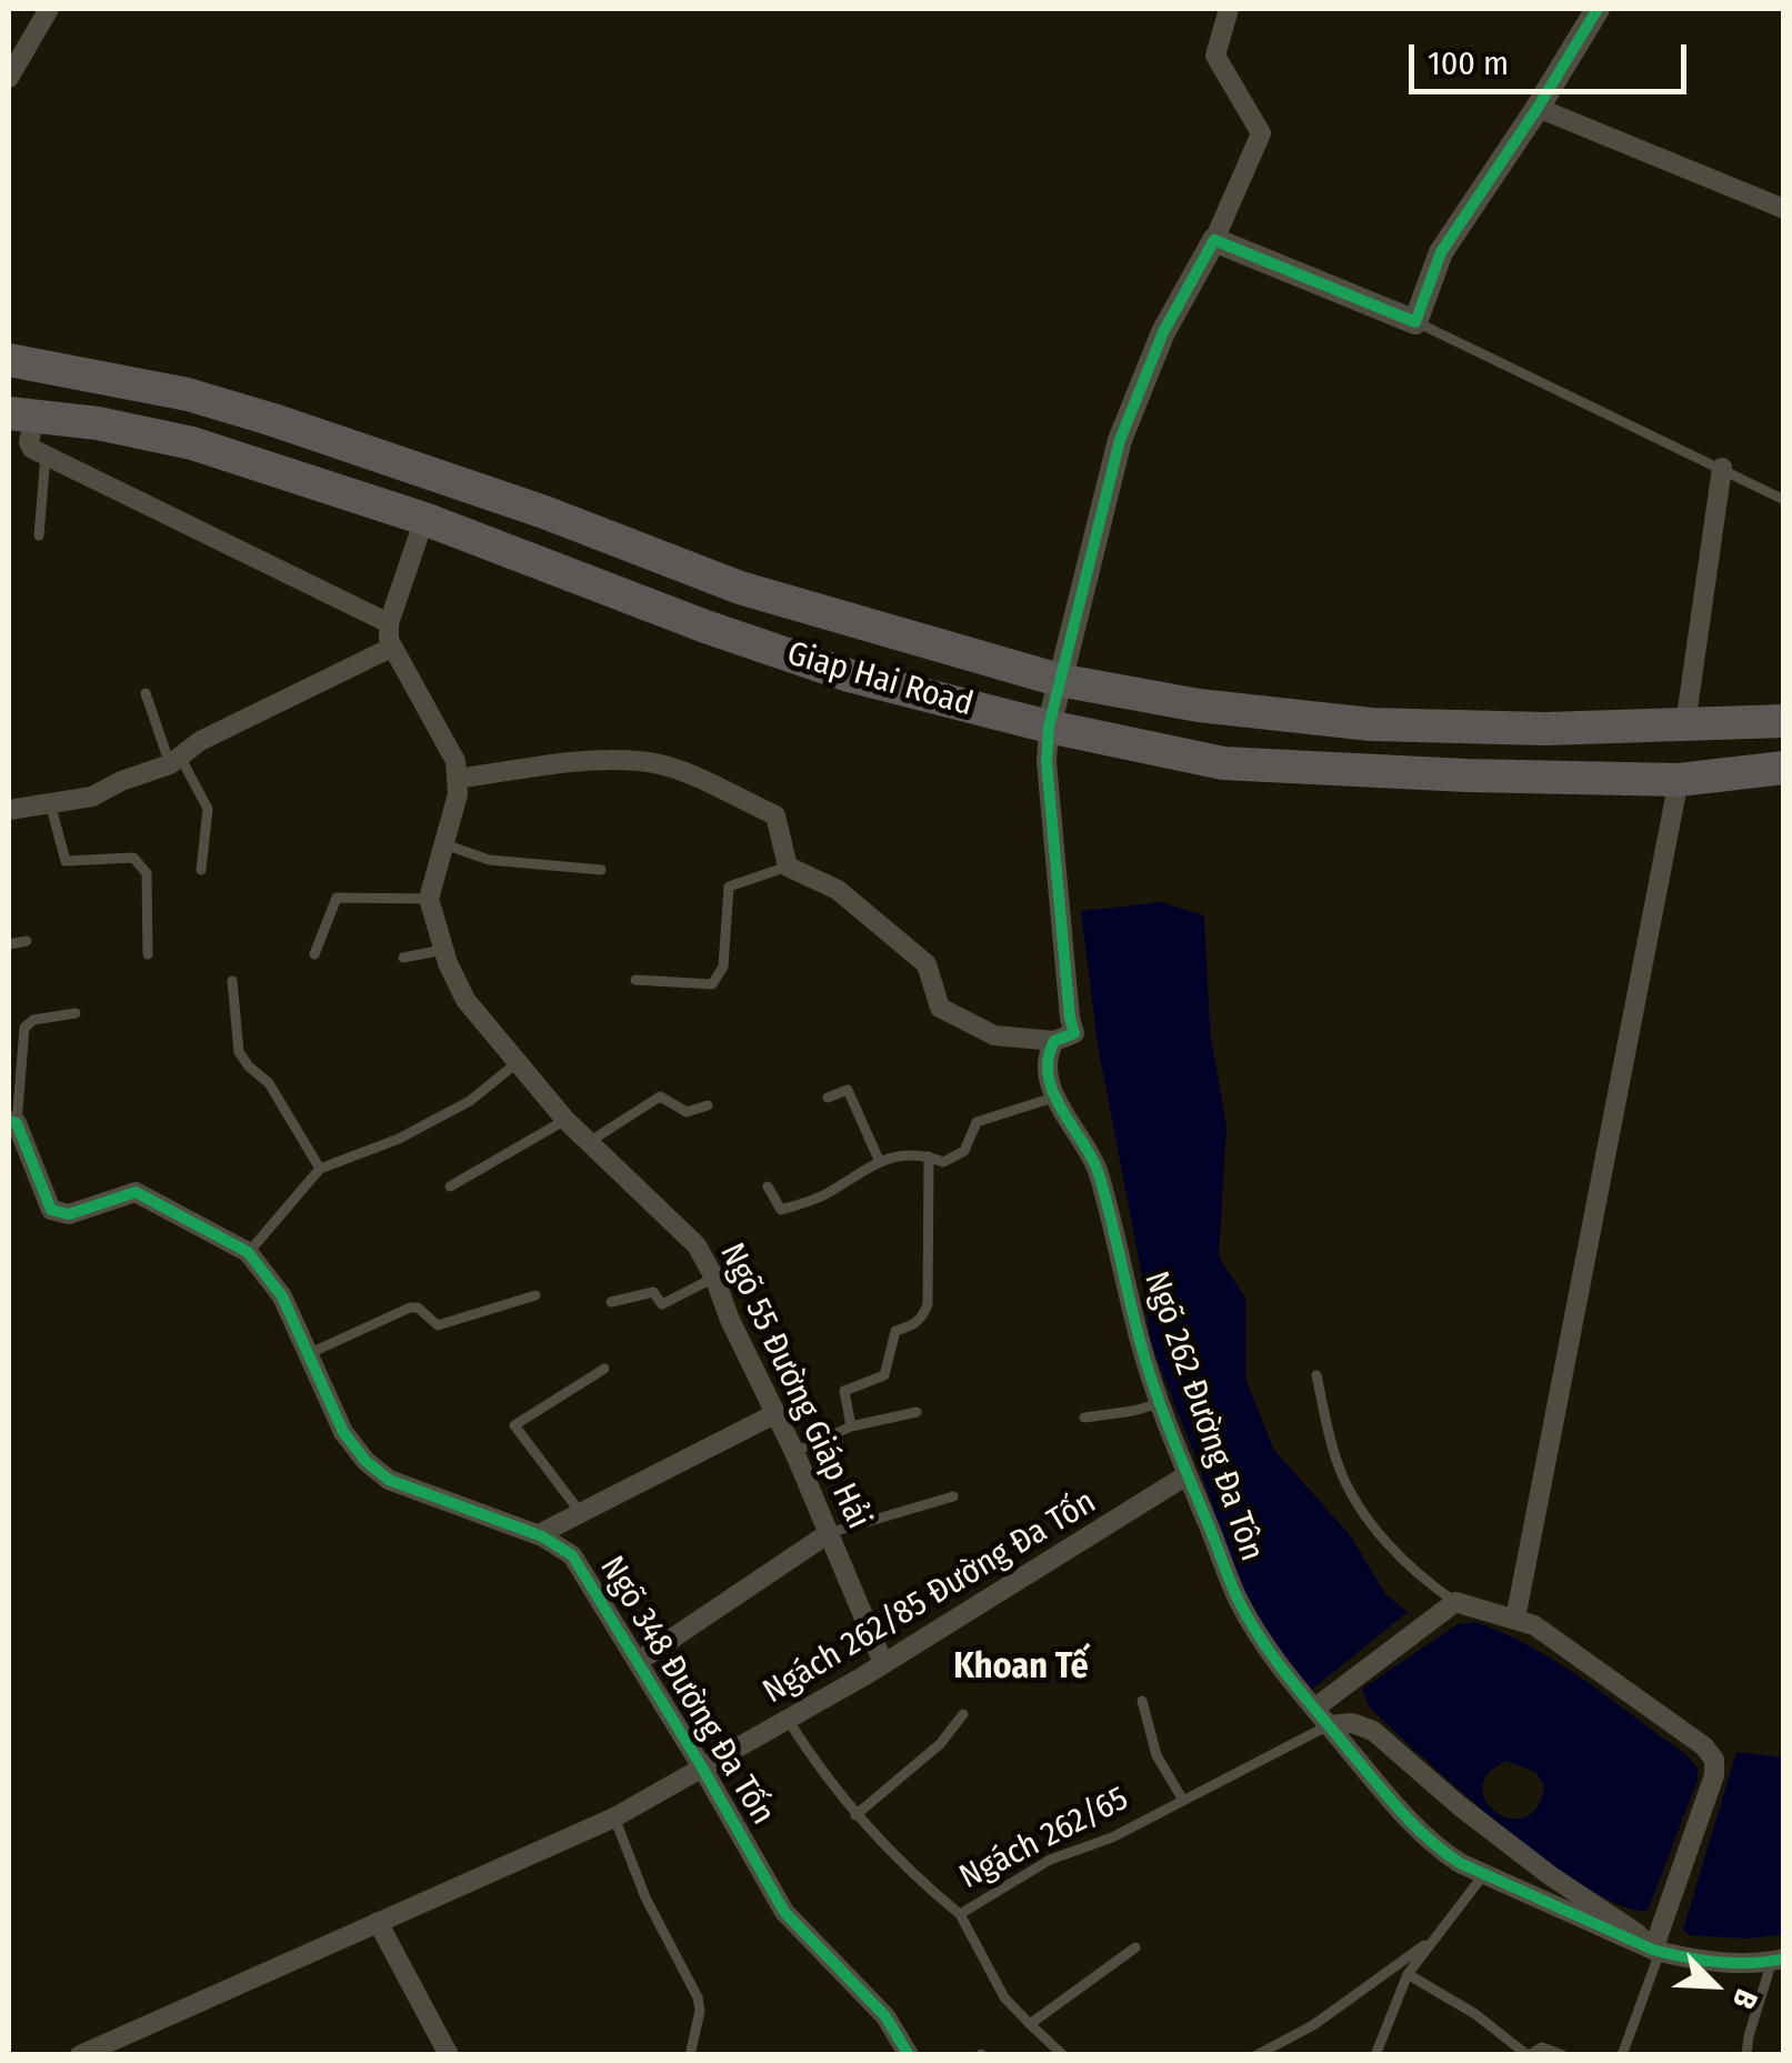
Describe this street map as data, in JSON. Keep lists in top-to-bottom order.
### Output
{
  "streets": {
    "highway": ["Giap Hai Road"],
    "street": [
      "Ngõ 55 Đường Giáp Hải",
      "Ngõ 262 Đường Đa Tôn",
      "Ngách 262/85 Đường Đa Tốn",
      "Ngõ 348 Đường Đa Tốn"
    ],
    "lane": ["Ngách 262/65"]
  },
  "crossings": [
    ["Ngõ 55 Đường Giáp Hải", "Ngách 262/85 Đường Đa Tốn"],
    ["Ngõ 262 Đường Đa Tôn", "Ngách 262/85 Đường Đa Tốn"],
    ["Ngõ 262 Đường Đa Tôn", "Ngách 262/65"],
    ["Ngách 262/85 Đường Đa Tốn", "Ngõ 348 Đường Đa Tốn"],
    ["Ngách 262/85 Đường Đa Tốn", "Ngách 262/65"]
  ],
  "districts": ["Khoan Tế"],
  "scale_bar": "100 m",
  "north": "bottom right"
}
